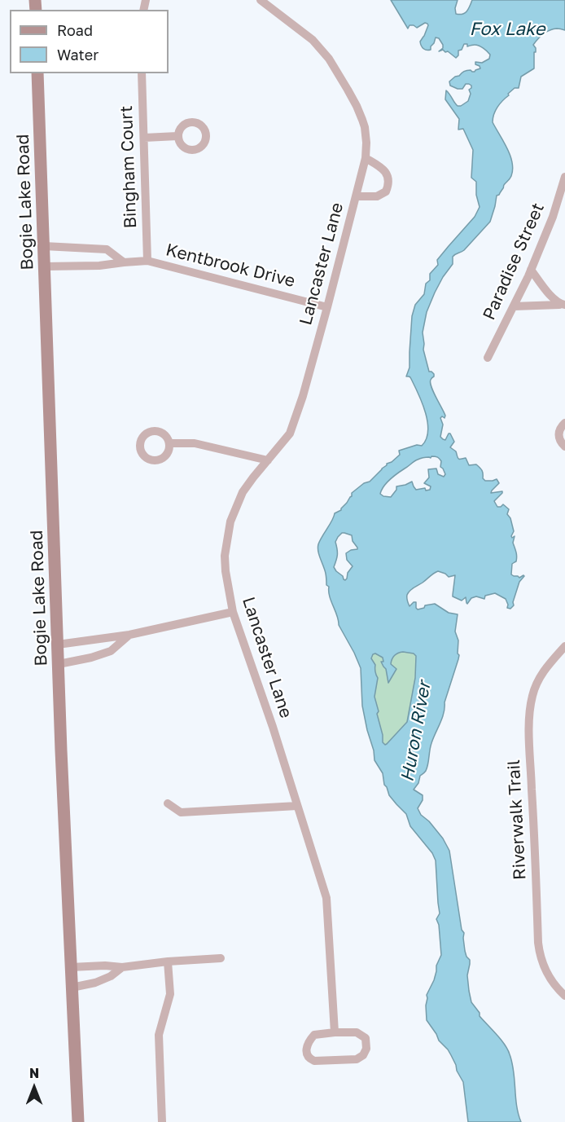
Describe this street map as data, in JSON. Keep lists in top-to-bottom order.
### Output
{
  "streets": {
    "main road": ["Bogie Lake Road"],
    "street": [
      "Bingham Court",
      "Paradise Street",
      "Lancaster Lane",
      "Kentbrook Drive",
      "Riverwalk Trail"
    ]
  },
  "crossings": [
    ["Bingham Court", "Kentbrook Drive"],
    ["Bogie Lake Road", "Kentbrook Drive"],
    ["Lancaster Lane", "Kentbrook Drive"]
  ],
  "water": ["Fox Lake", "Huron River"],
  "legend": ["Road", "Water"],
  "north": "top"
}
